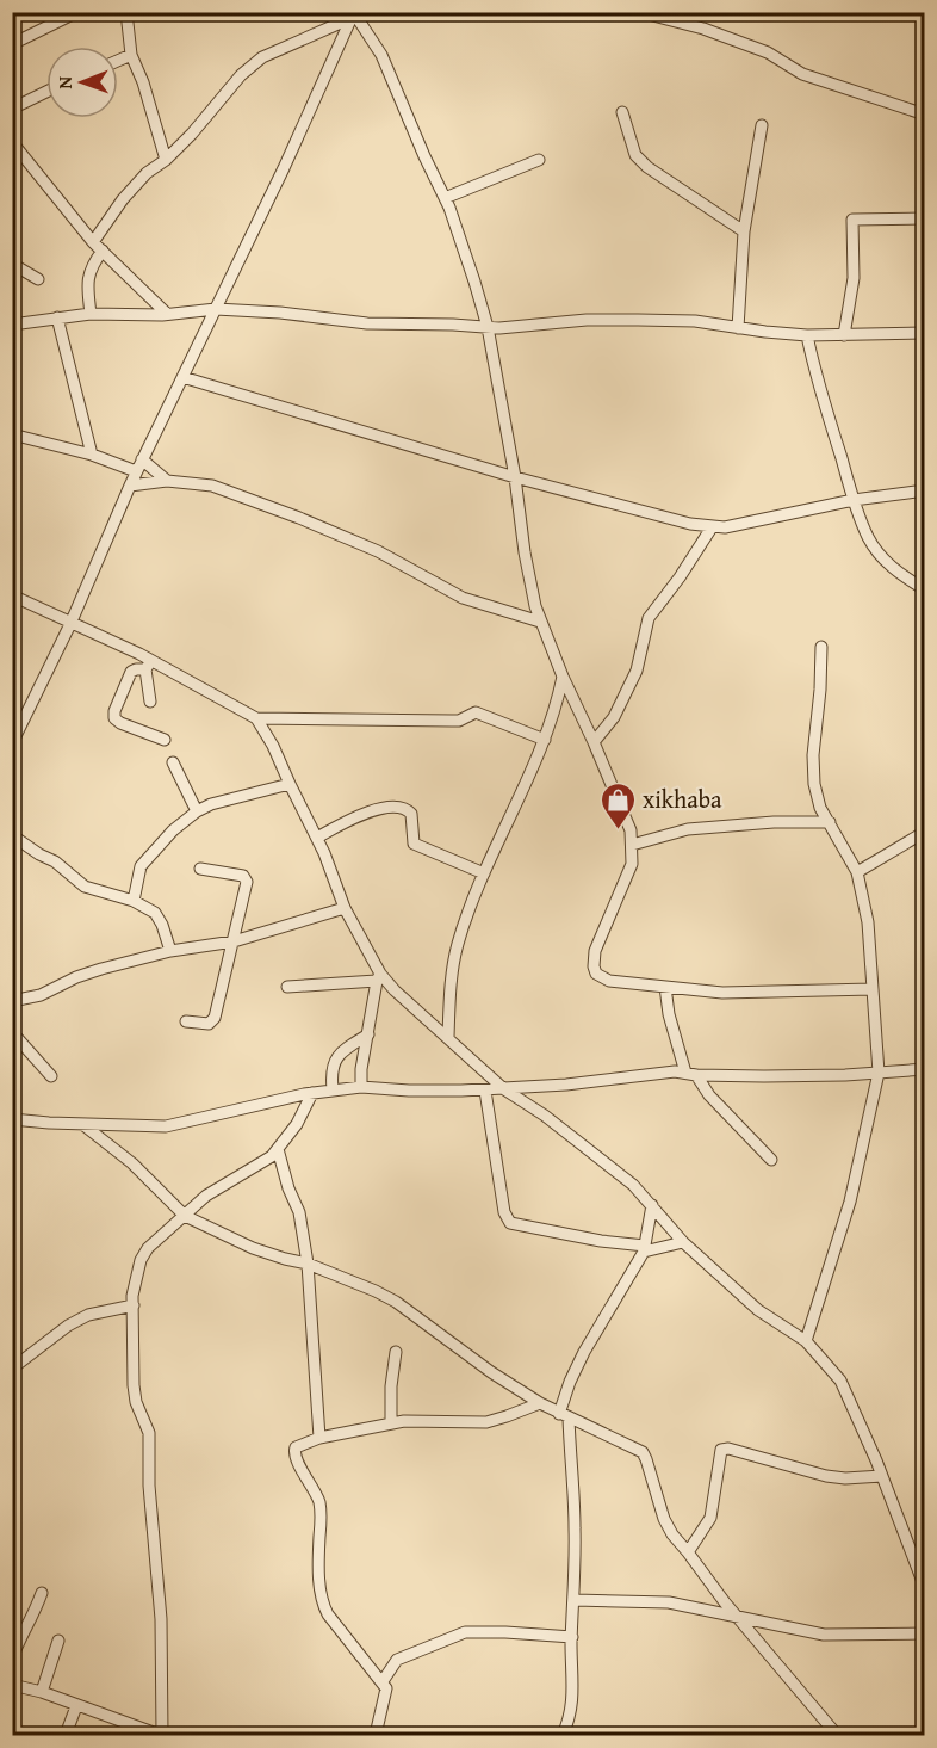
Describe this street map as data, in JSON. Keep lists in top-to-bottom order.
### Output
{
  "places": {
    "shop": ["xikhaba"]
  },
  "north": "left"
}
